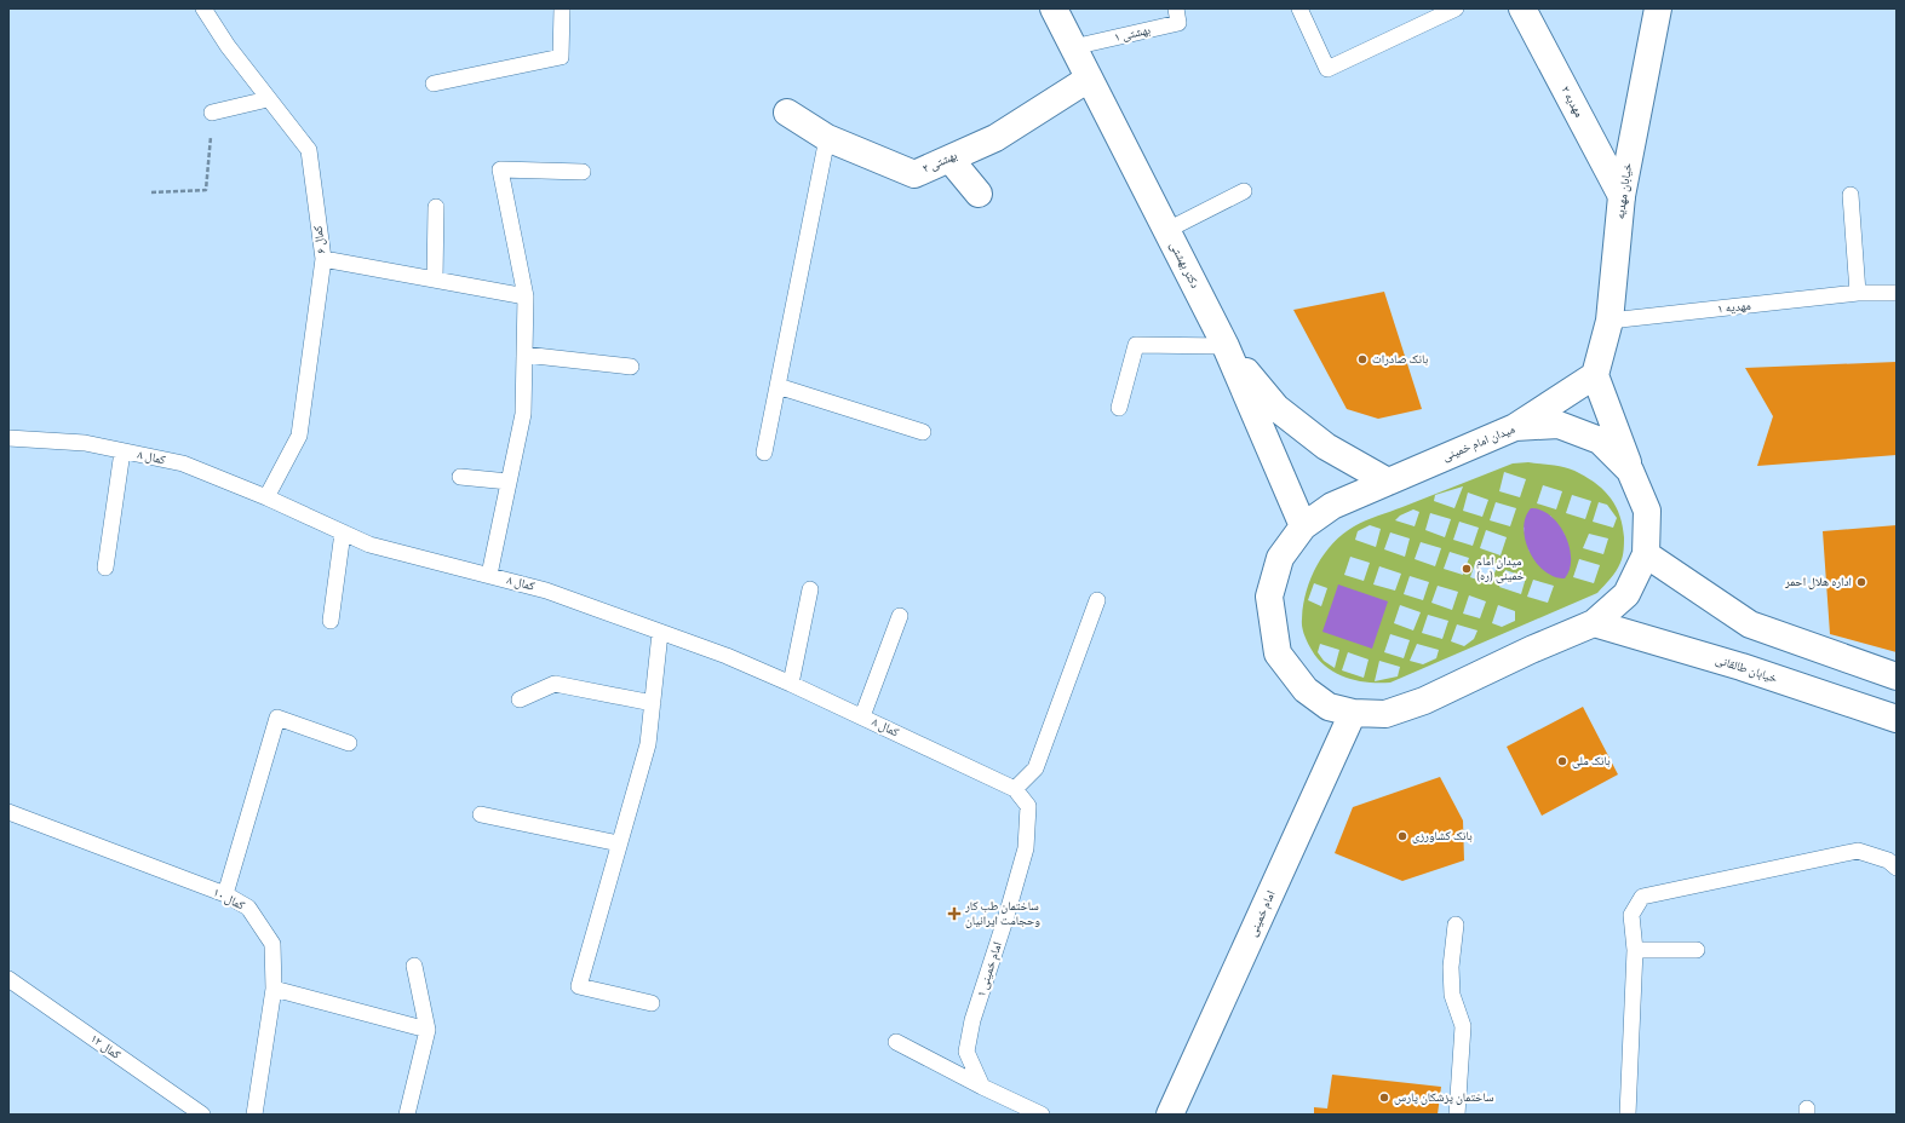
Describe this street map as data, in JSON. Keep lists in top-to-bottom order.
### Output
{
  "streets": {
    "main road": [
      "مهدیه ۲",
      "بهشتی ۲",
      "خیابان مهدیه",
      "دکتر بهشتی",
      "میدان امام خمینی",
      "خیابان طالقانی",
      "امام خمینی"
    ],
    "lane": [
      "بهشتی ۱",
      "کمال ۶",
      "مهدیه ۱",
      "کمال ۸",
      "کمال ۱۰",
      "امام خمینی ۱",
      "کمال ۱۲"
    ]
  },
  "crossings": [
    ["بهشتی ۱", "دکتر بهشتی"],
    ["مهدیه ۲", "خیابان مهدیه"],
    ["بهشتی ۲", "دکتر بهشتی"],
    ["خیابان مهدیه", "مهدیه ۱"],
    ["کمال ۶", "کمال ۸"],
    ["دکتر بهشتی", "میدان امام خمینی"],
    ["میدان امام خمینی", "خیابان طالقانی"],
    ["میدان امام خمینی", "امام خمینی"],
    ["کمال ۸", "امام خمینی ۱"]
  ],
  "places": {
    "other": [
      "بانک صادرات",
      "میدان امام خمینی (ره)",
      "اداره هلال احمر",
      "بانک ملی",
      "بانک کشاورزی",
      "ساختمان پزشکان پارس"
    ],
    "health": ["ساختمان طب کار و‌حجامت ایرانیان"]
  }
}
